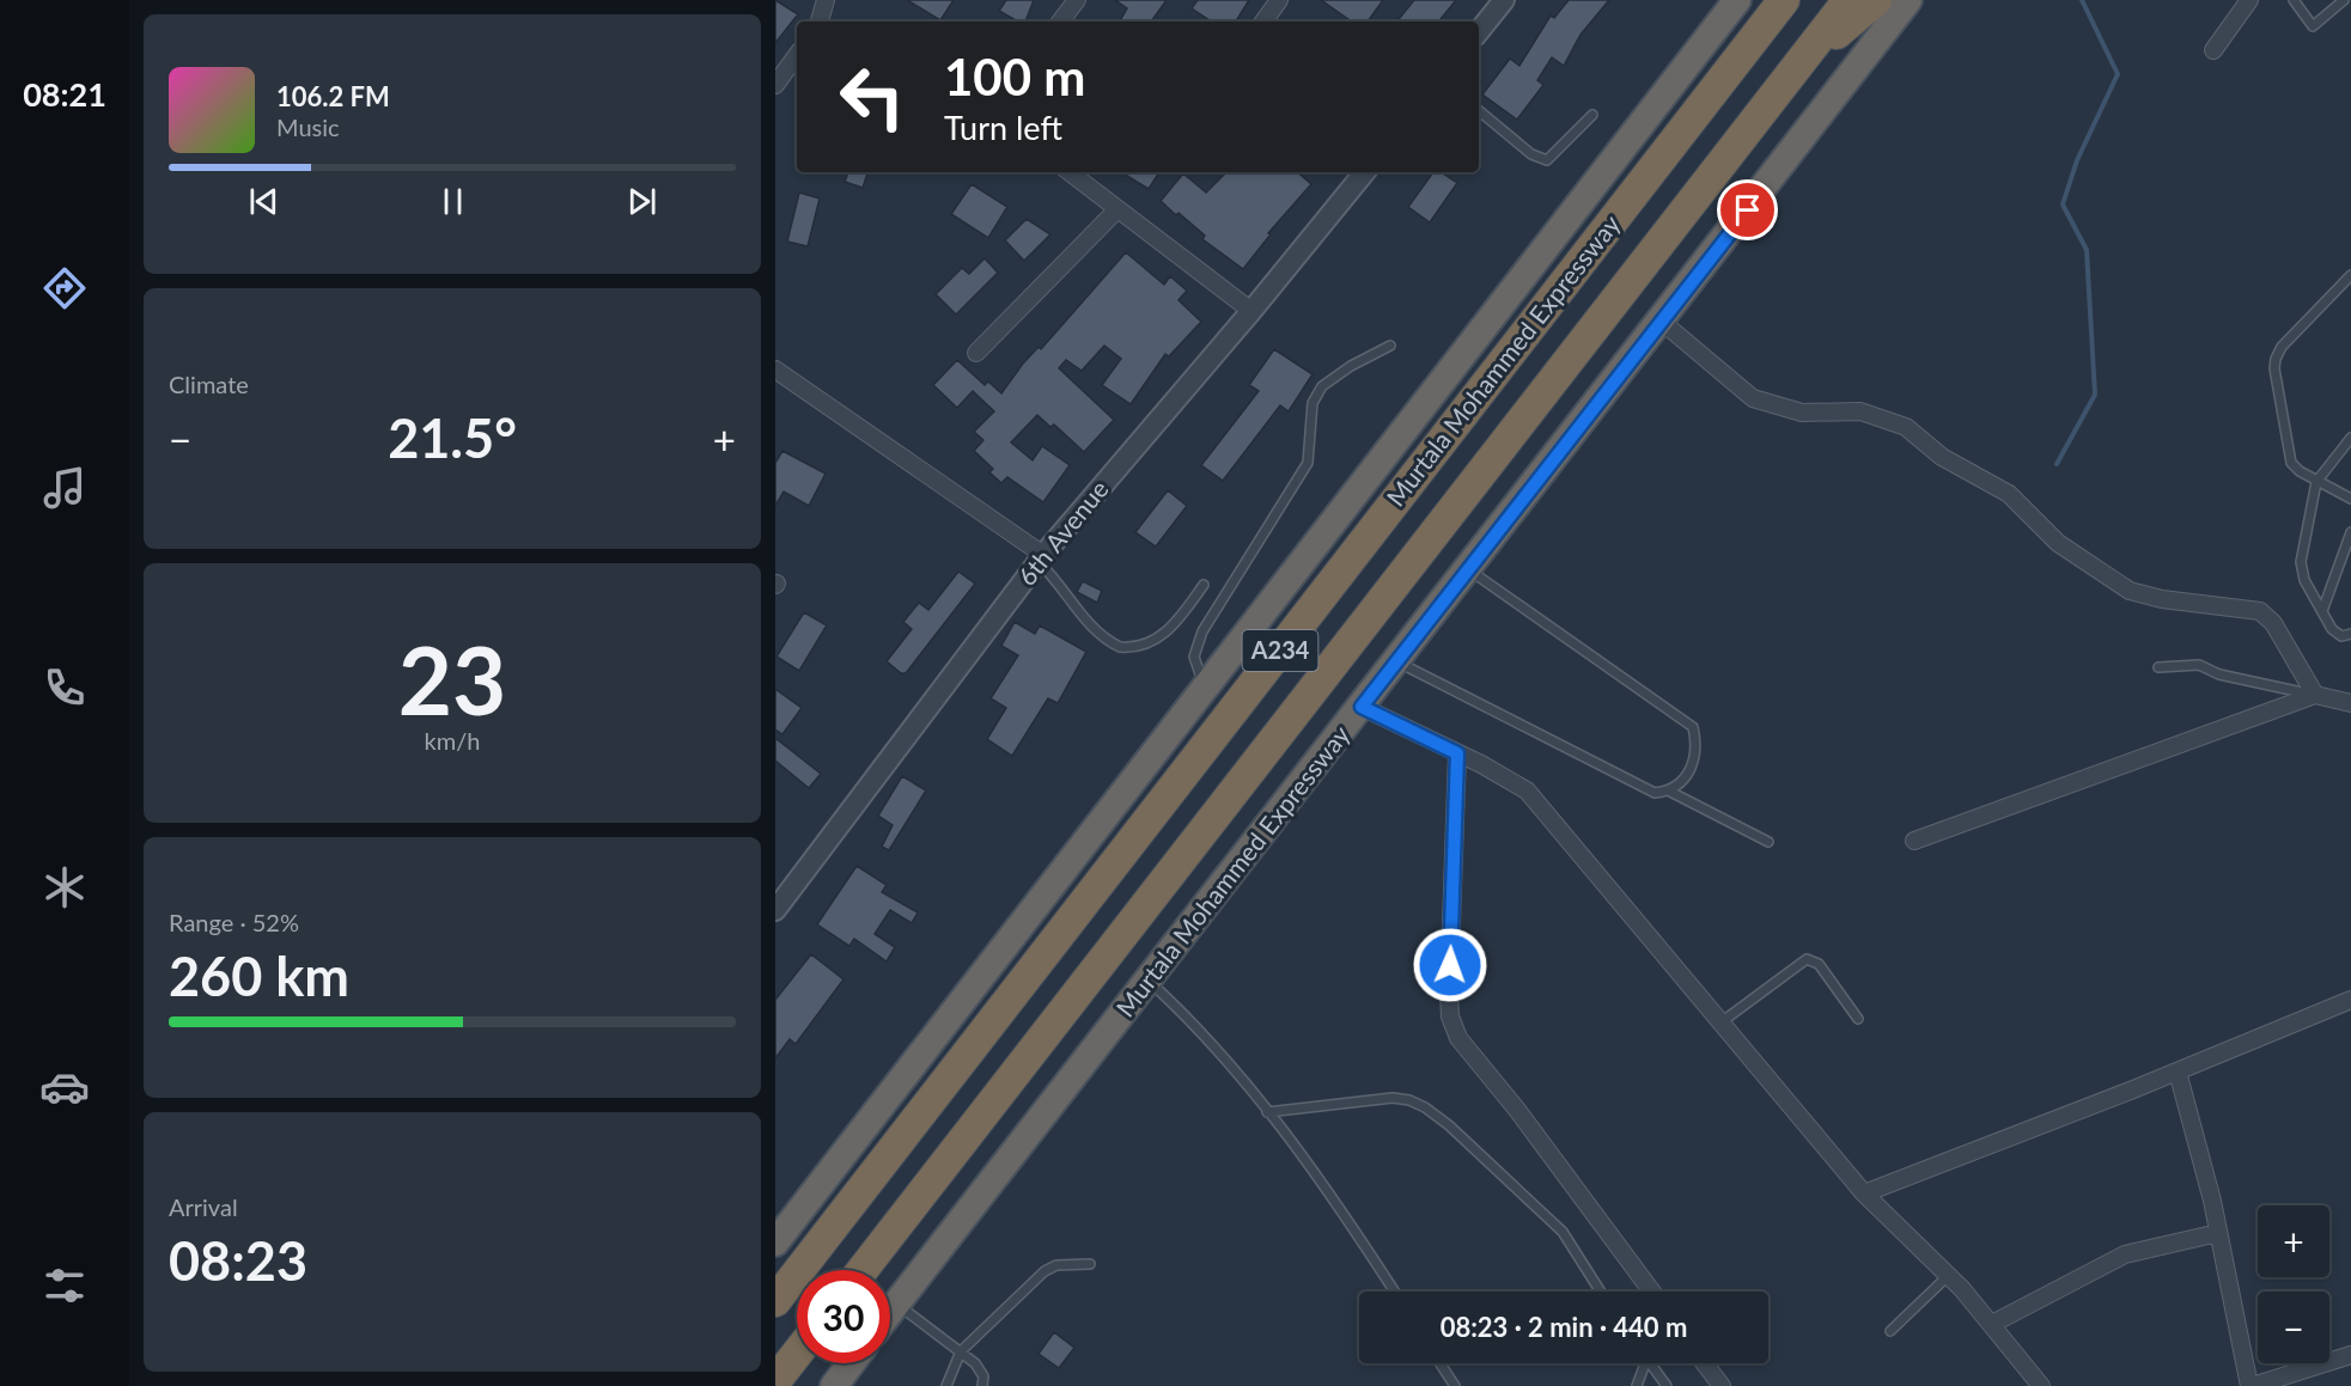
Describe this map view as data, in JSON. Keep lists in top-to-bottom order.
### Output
{
  "streets": {
    "highway": ["Murtala Mohammed Expressway", "A234"],
    "street": ["6th Avenue"]
  },
  "page": {
    "tabs": "08:21",
    "turn": ["100 m", "Turn left"],
    "song": ["106.2 FM", "Music"],
    "tile": [
      "Climate",
      ["23", "km/h"],
      ["Range · 52%", "260 km"],
      ["Arrival", "08:23"]
    ],
    "heat": ["−", "21.5°", "+"],
    "map_buttons": ["+", "−"],
    "limit": "30",
    "trip": "08:23 · 2 min · 440 m"
  }
}
